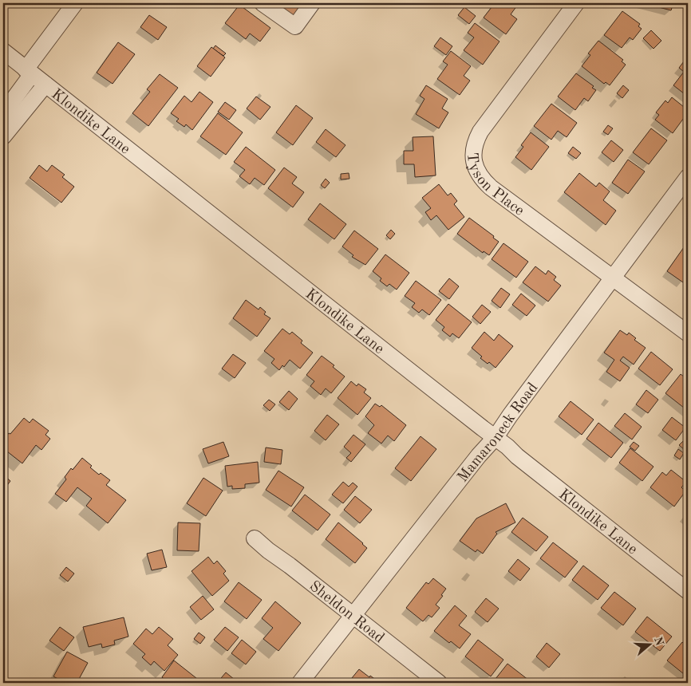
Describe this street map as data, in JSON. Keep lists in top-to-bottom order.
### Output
{
  "streets": {
    "street": [
      "Klondike Lane",
      "Tyson Place",
      "Mamaroneck Road",
      "Sheldon Road"
    ]
  },
  "crossings": [
    ["Klondike Lane", "Mamaroneck Road"],
    ["Tyson Place", "Mamaroneck Road"],
    ["Mamaroneck Road", "Sheldon Road"]
  ],
  "north": "right"
}
